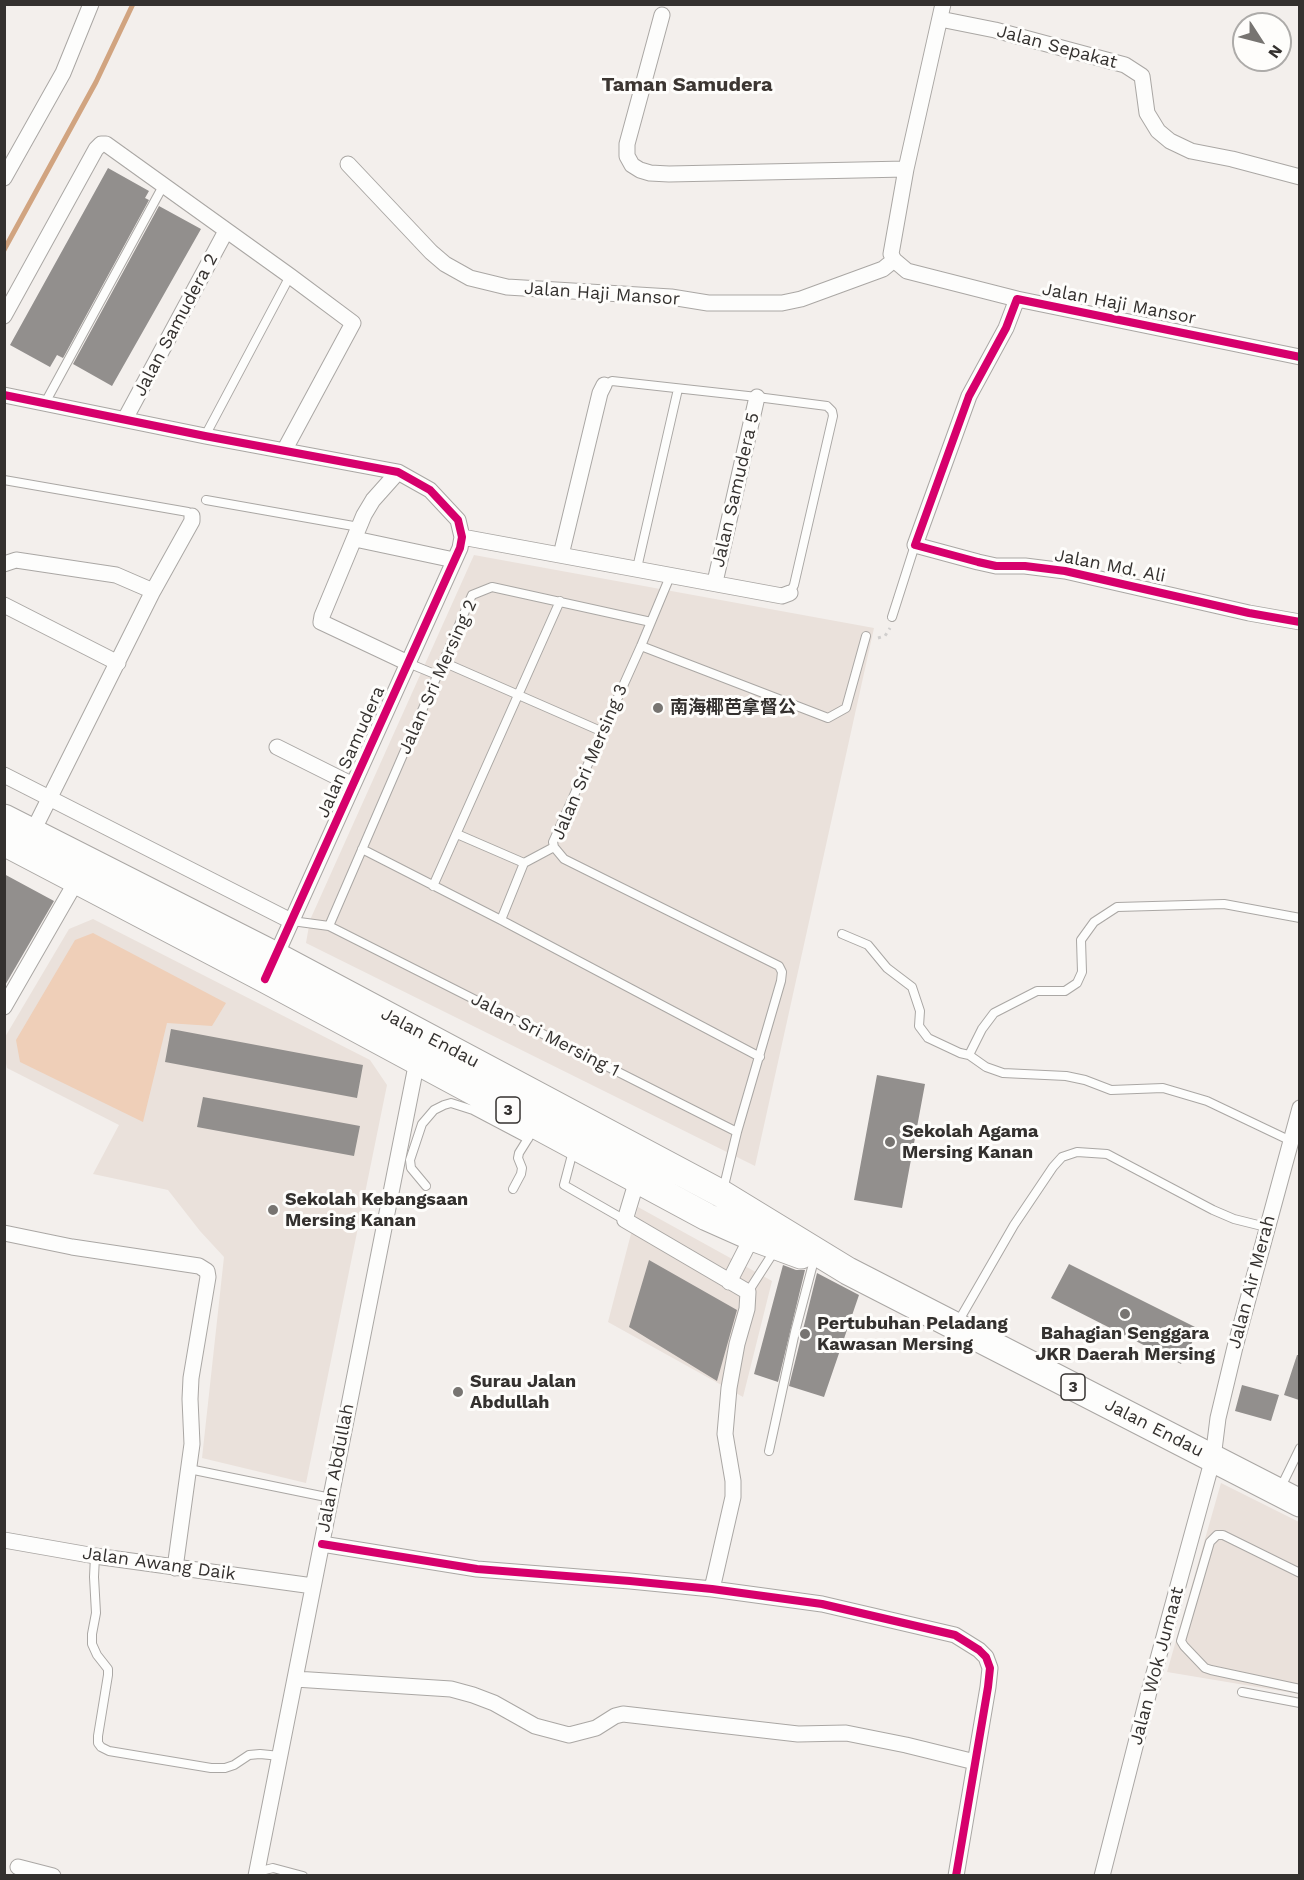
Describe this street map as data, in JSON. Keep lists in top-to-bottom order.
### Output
{
  "streets": {
    "highway": ["Jalan Endau", "3"],
    "street": [
      "Jalan Sepakat",
      "Jalan Haji Mansor",
      "Jalan Samudera 2",
      "Jalan Samudera 5",
      "Jalan Md. Ali",
      "Jalan Samudera",
      "Jalan Air Merah",
      "Jalan Abdullah",
      "Jalan Awang Daik",
      "Jalan Wok Jumaat"
    ],
    "lane": ["Jalan Sri Mersing 2", "Jalan Sri Mersing 3", "Jalan Sri Mersing 1"]
  },
  "crossings": [
    ["Jalan Haji Mansor", "Jalan Md. Ali"],
    ["Jalan Sri Mersing 2", "Jalan Sri Mersing 3"],
    ["Jalan Sri Mersing 2", "Jalan Sri Mersing 1"],
    ["Jalan Samudera", "Jalan Sri Mersing 1"],
    ["Jalan Samudera", "Jalan Endau"],
    ["Jalan Endau", "Jalan Air Merah"],
    ["Jalan Endau", "Jalan Abdullah"],
    ["Jalan Endau", "Jalan Wok Jumaat"],
    ["Jalan Air Merah", "Jalan Wok Jumaat"],
    ["Jalan Abdullah", "Jalan Awang Daik"]
  ],
  "districts": ["Taman Samudera"],
  "places": [
    "南海椰芭拿督公",
    "Sekolah Agama Mersing Kanan",
    "Sekolah Kebangsaan Mersing Kanan",
    "Bahagian Senggara JKR Daerah Mersing",
    "Pertubuhan Peladang Kawasan Mersing",
    "Surau Jalan Abdullah"
  ],
  "north": "bottom right"
}
